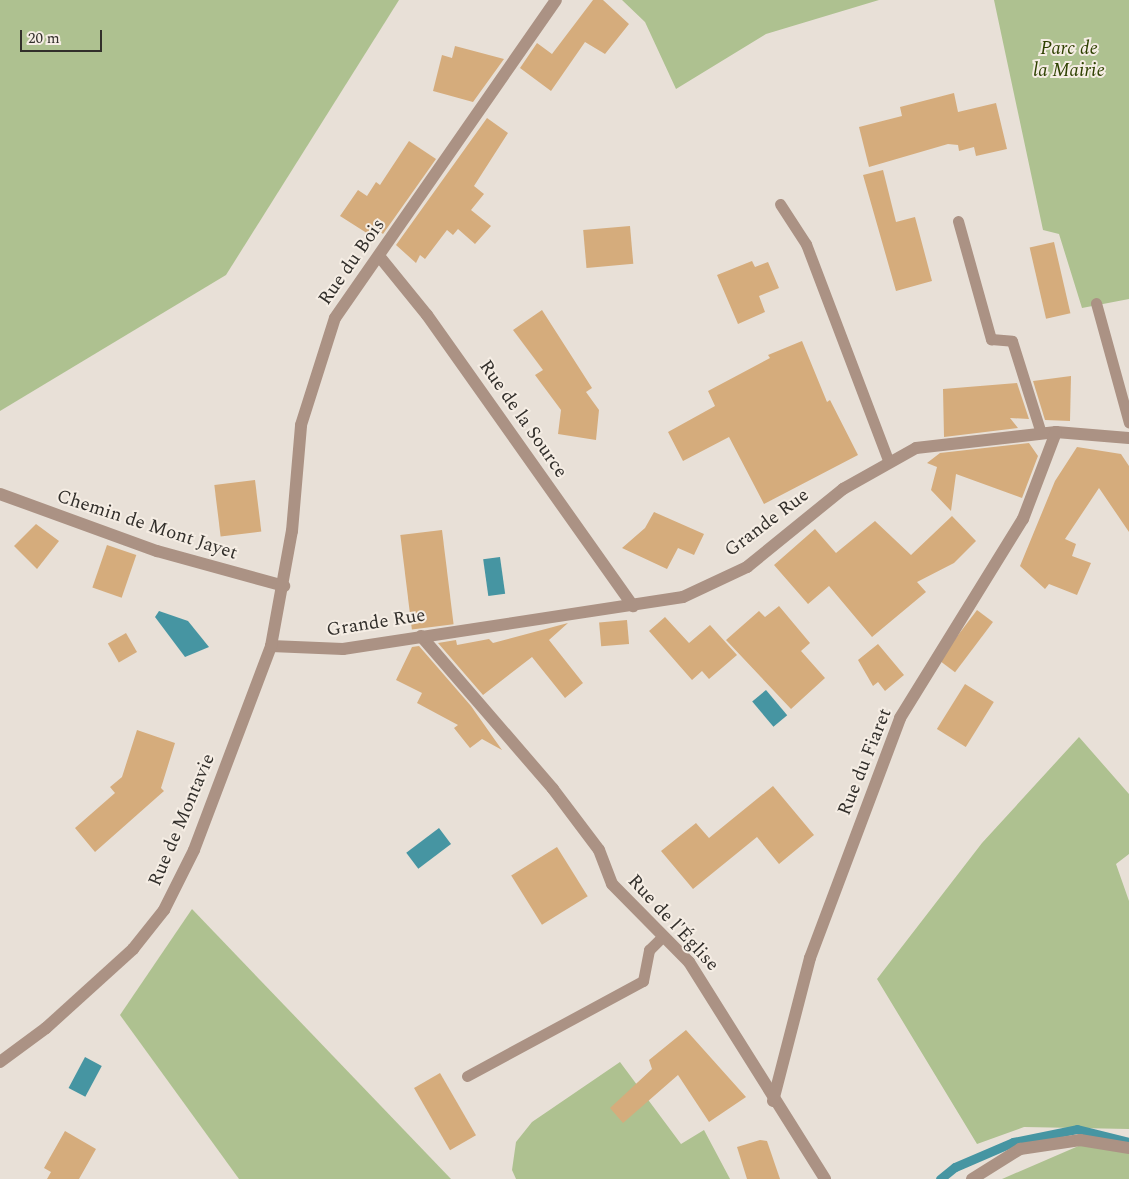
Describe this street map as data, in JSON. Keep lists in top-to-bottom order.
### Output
{
  "streets": {
    "street": [
      "Rue du Bois",
      "Rue de la Source",
      "Grande Rue",
      "Chemin de Mont Jayet",
      "Rue du Fiaret",
      "Rue de Montavie",
      "Rue de l'Église"
    ]
  },
  "crossings": [
    ["Rue du Bois", "Rue de la Source"],
    ["Rue du Bois", "Grande Rue"],
    ["Rue du Bois", "Chemin de Mont Jayet"],
    ["Rue du Bois", "Rue de Montavie"],
    ["Rue de la Source", "Grande Rue"],
    ["Grande Rue", "Rue du Fiaret"],
    ["Grande Rue", "Rue de Montavie"],
    ["Grande Rue", "Rue de l'Église"],
    ["Rue du Fiaret", "Rue de l'Église"]
  ],
  "parks": ["Parc de la Mairie"],
  "scale_bar": "20 m"
}
